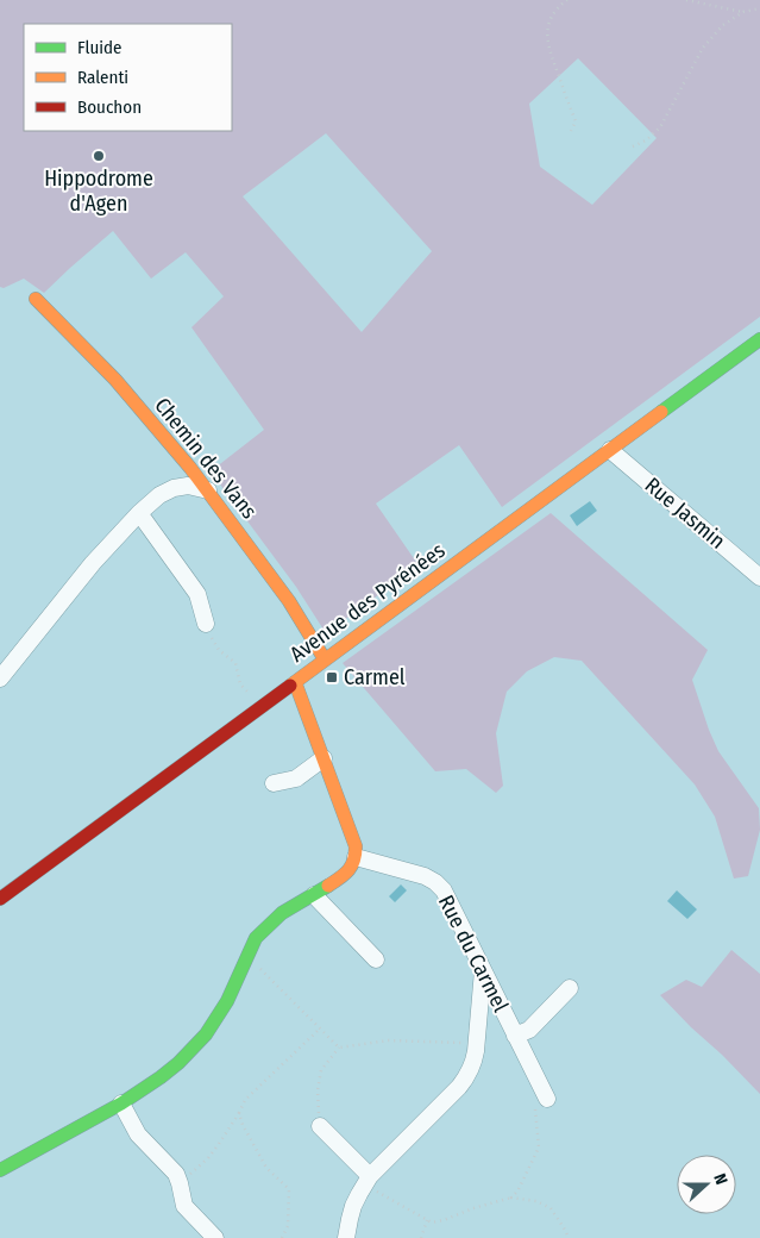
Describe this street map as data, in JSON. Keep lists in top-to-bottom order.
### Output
{
  "streets": {
    "street": [
      "Chemin des Vans",
      "Rue Jasmin",
      "Avenue des Pyrénées",
      "Rue du Carmel"
    ]
  },
  "crossings": [
    ["Chemin des Vans", "Avenue des Pyrénées"],
    ["Rue Jasmin", "Avenue des Pyrénées"]
  ],
  "places": {
    "other": ["Hippodrome d'Agen"],
    "transit": ["Carmel"]
  },
  "legend": ["Fluide", "Ralenti", "Bouchon"],
  "north": "right"
}
